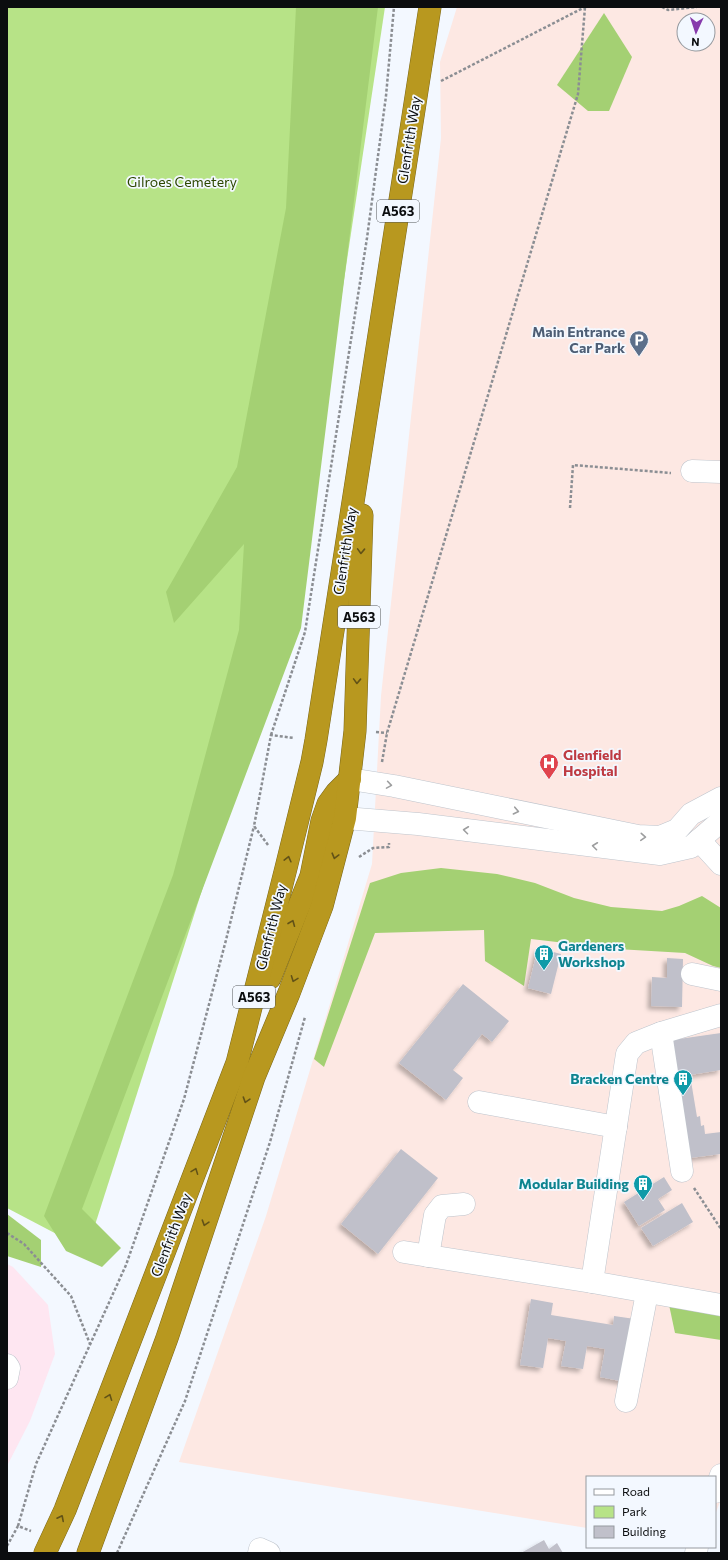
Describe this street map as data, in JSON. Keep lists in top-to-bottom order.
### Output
{
  "streets": {
    "highway": ["Glenfrith Way", "A563"]
  },
  "crossings": [
    ["Glenfrith Way", "A563"]
  ],
  "parks": ["Gilroes Cemetery"],
  "places": {
    "parking": ["Main Entrance Car Park"],
    "hospital": ["Glenfield Hospital"],
    "building": ["Gardeners Workshop", "Bracken Centre", "Modular Building"]
  },
  "legend": ["Road", "Park", "Building"],
  "north": "bottom"
}
